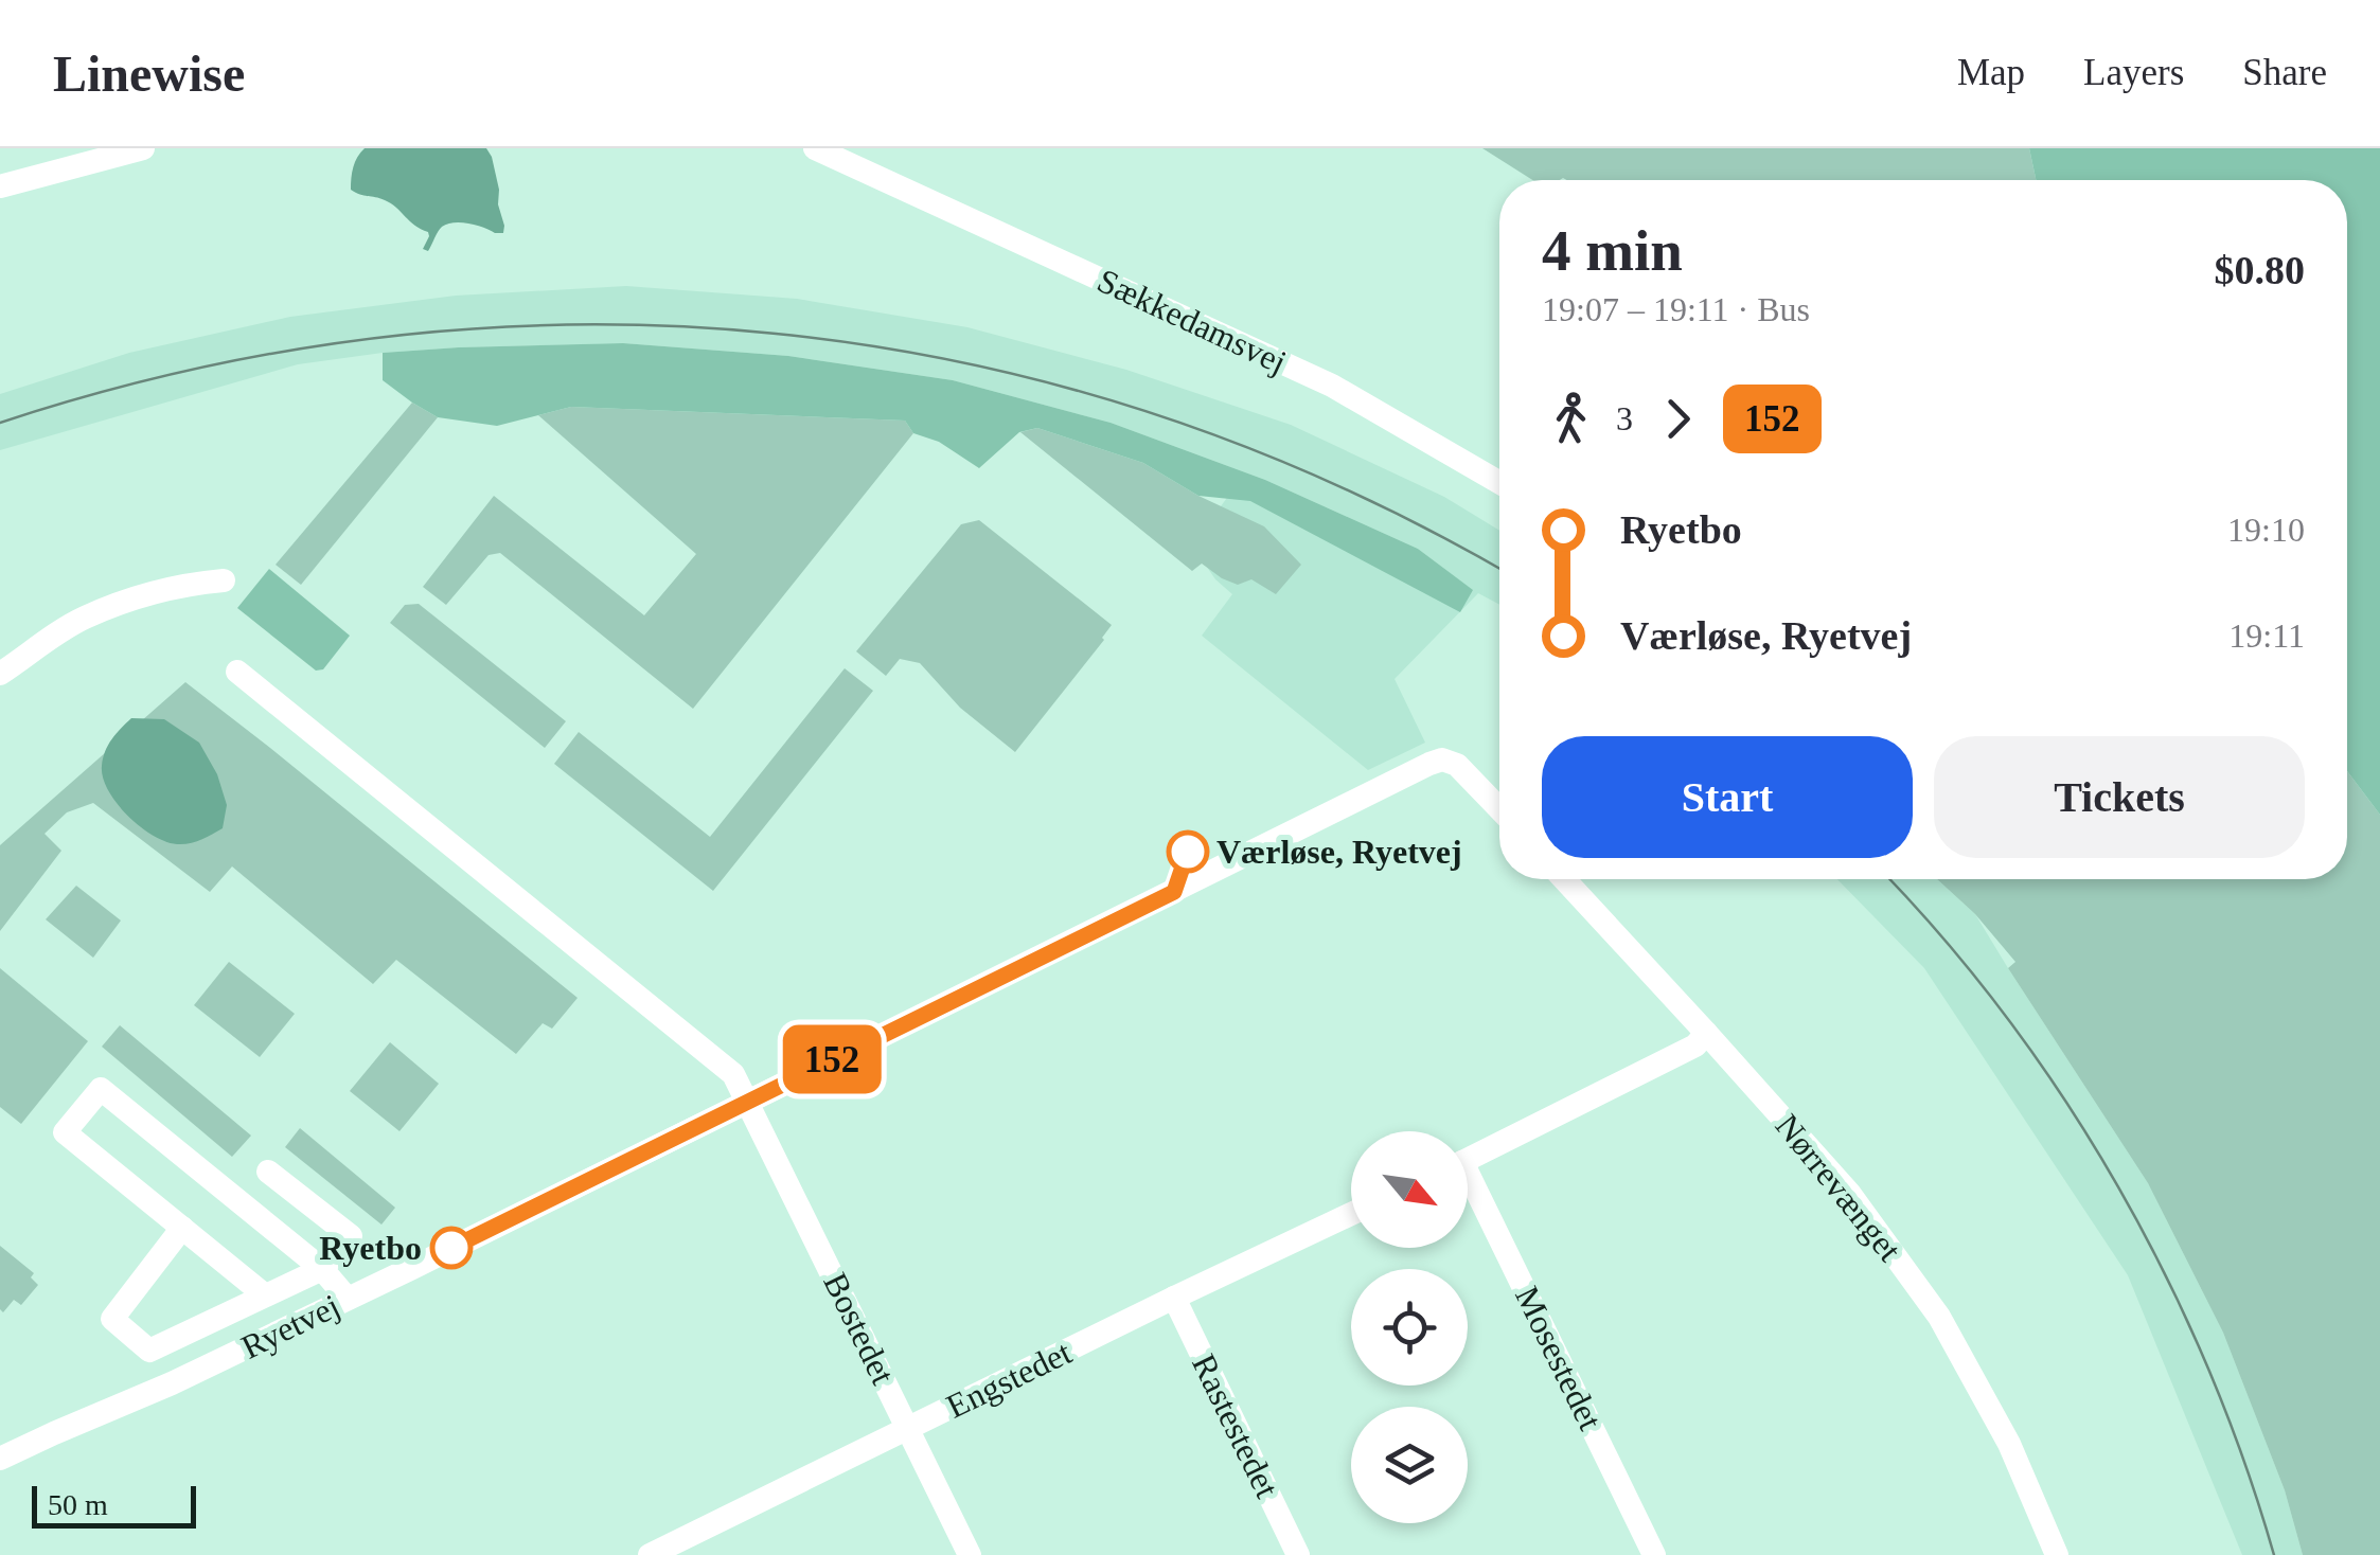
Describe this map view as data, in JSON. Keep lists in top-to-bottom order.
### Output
{
  "streets": {
    "street": [
      "Sækkedamsvej",
      "Nørrevænget",
      "Ryetvej",
      "Bostedet",
      "Mosestedet",
      "Engstedet",
      "Rastestedet"
    ]
  },
  "crossings": [
    ["Ryetvej", "Bostedet"],
    ["Bostedet", "Engstedet"],
    ["Engstedet", "Rastestedet"]
  ],
  "places": ["Værløse, Ryetvej", "Ryetbo"],
  "lines": ["bus line 152"],
  "scale_bar": "50 m",
  "north": "bottom right",
  "page": {
    "header": "Linewise",
    "nav": ["Map", "Layers", "Share"],
    "on_map": "152",
    "heading": ["4 min", "19:07 – 19:11 · Bus", "$0.80"],
    "legs": ["3", "152"],
    "list": [
      {
        "name": "Ryetbo",
        "value": "19:10"
      },
      {
        "name": "Værløse, Ryetvej",
        "value": "19:11"
      }
    ],
    "buttons": ["Start", "Tickets"],
    "scale": "50 m"
  }
}
